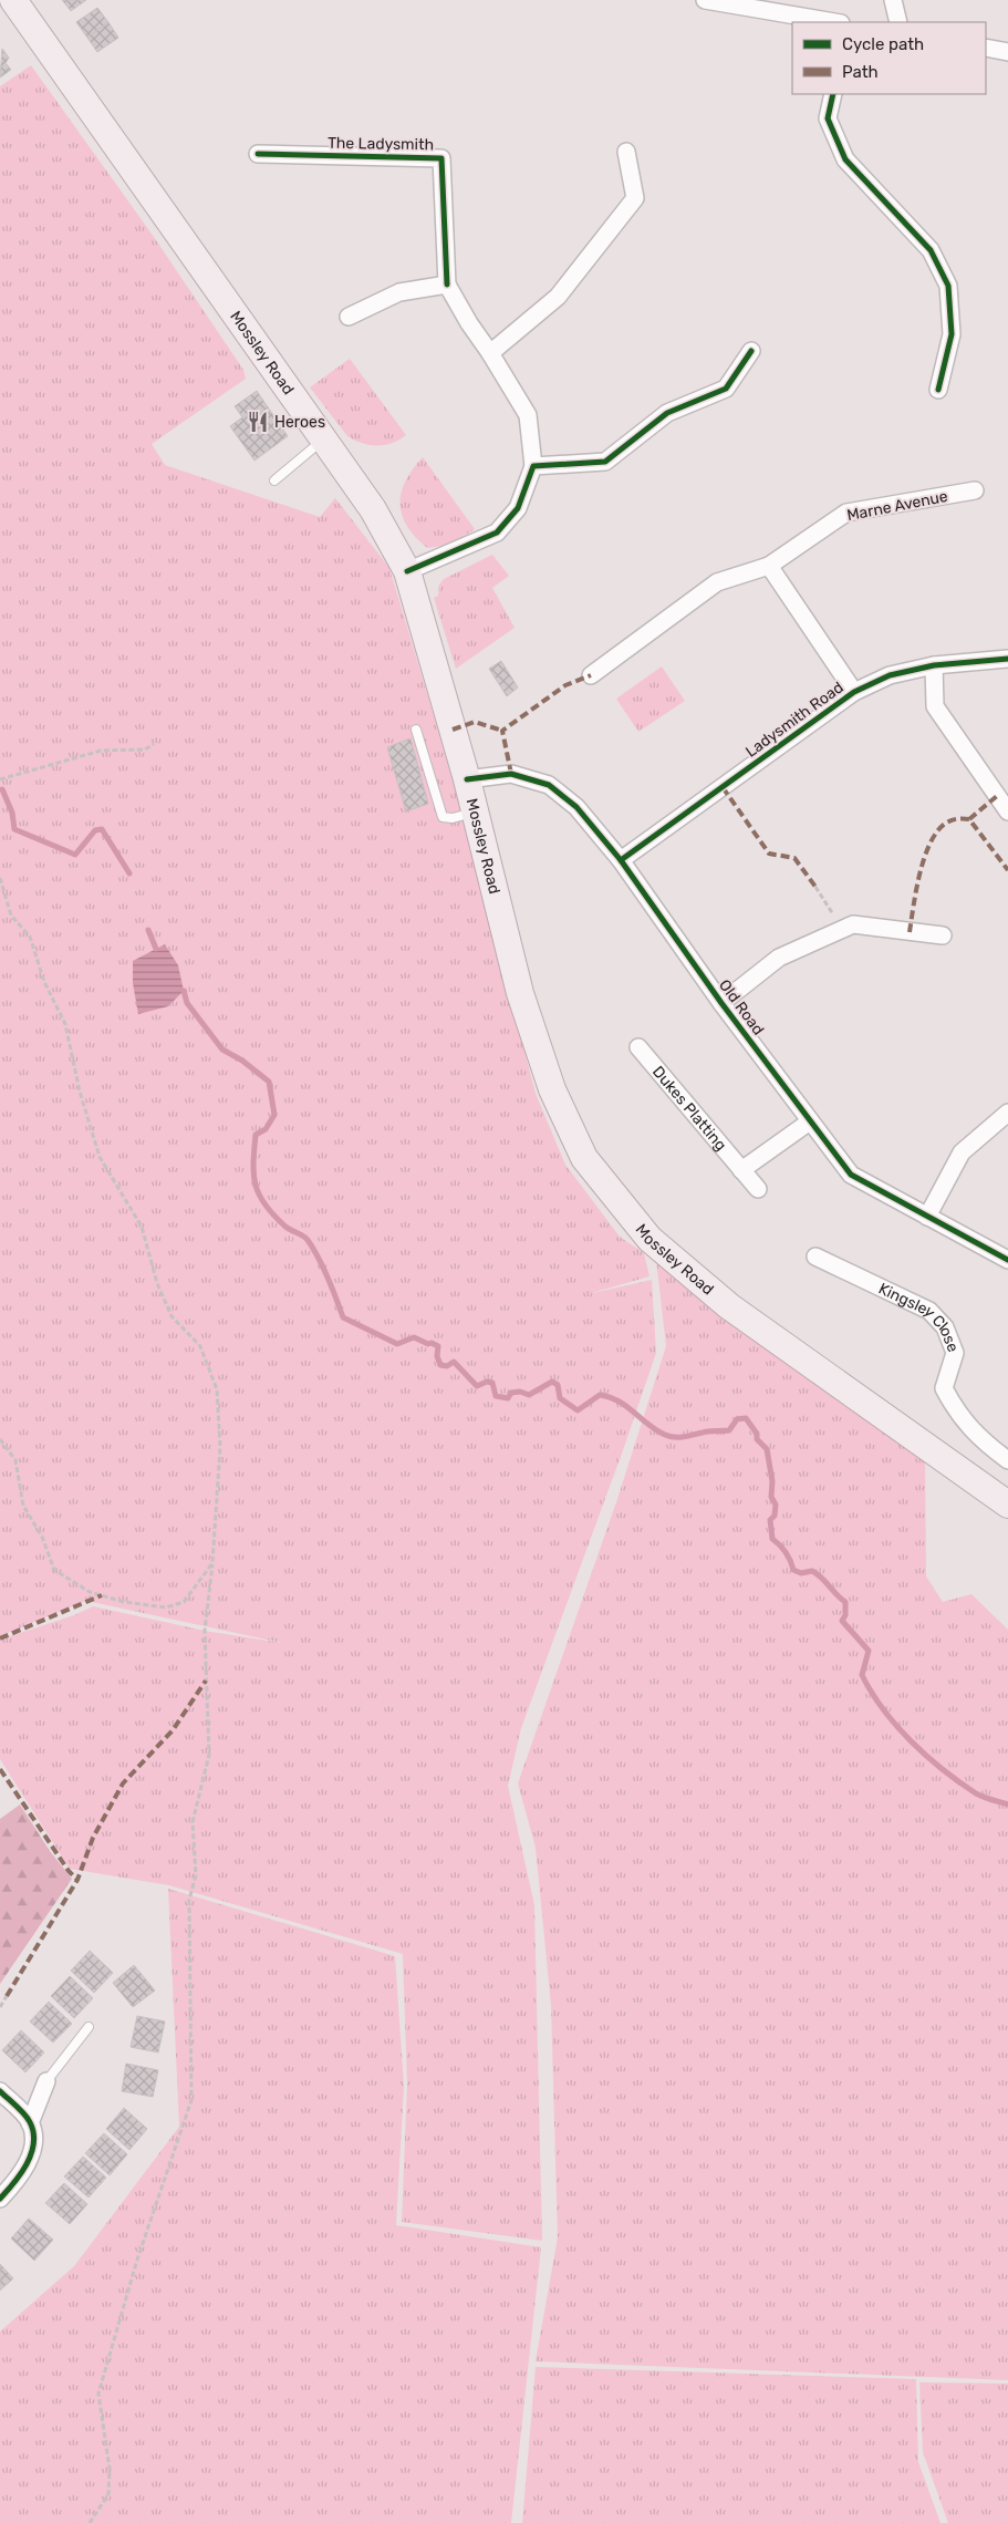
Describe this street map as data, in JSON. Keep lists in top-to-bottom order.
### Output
{
  "streets": {
    "main road": ["Mossley Road"],
    "street": [
      "The Ladysmith",
      "Marne Avenue",
      "Ladysmith Road",
      "Old Road",
      "Dukes Platting",
      "Kingsley Close"
    ]
  },
  "crossings": [
    ["The Ladysmith", "Mossley Road"],
    ["Mossley Road", "Old Road"],
    ["Ladysmith Road", "Old Road"]
  ],
  "places": {
    "restaurant": ["Heroes"]
  },
  "legend": ["Cycle path", "Path"]
}
